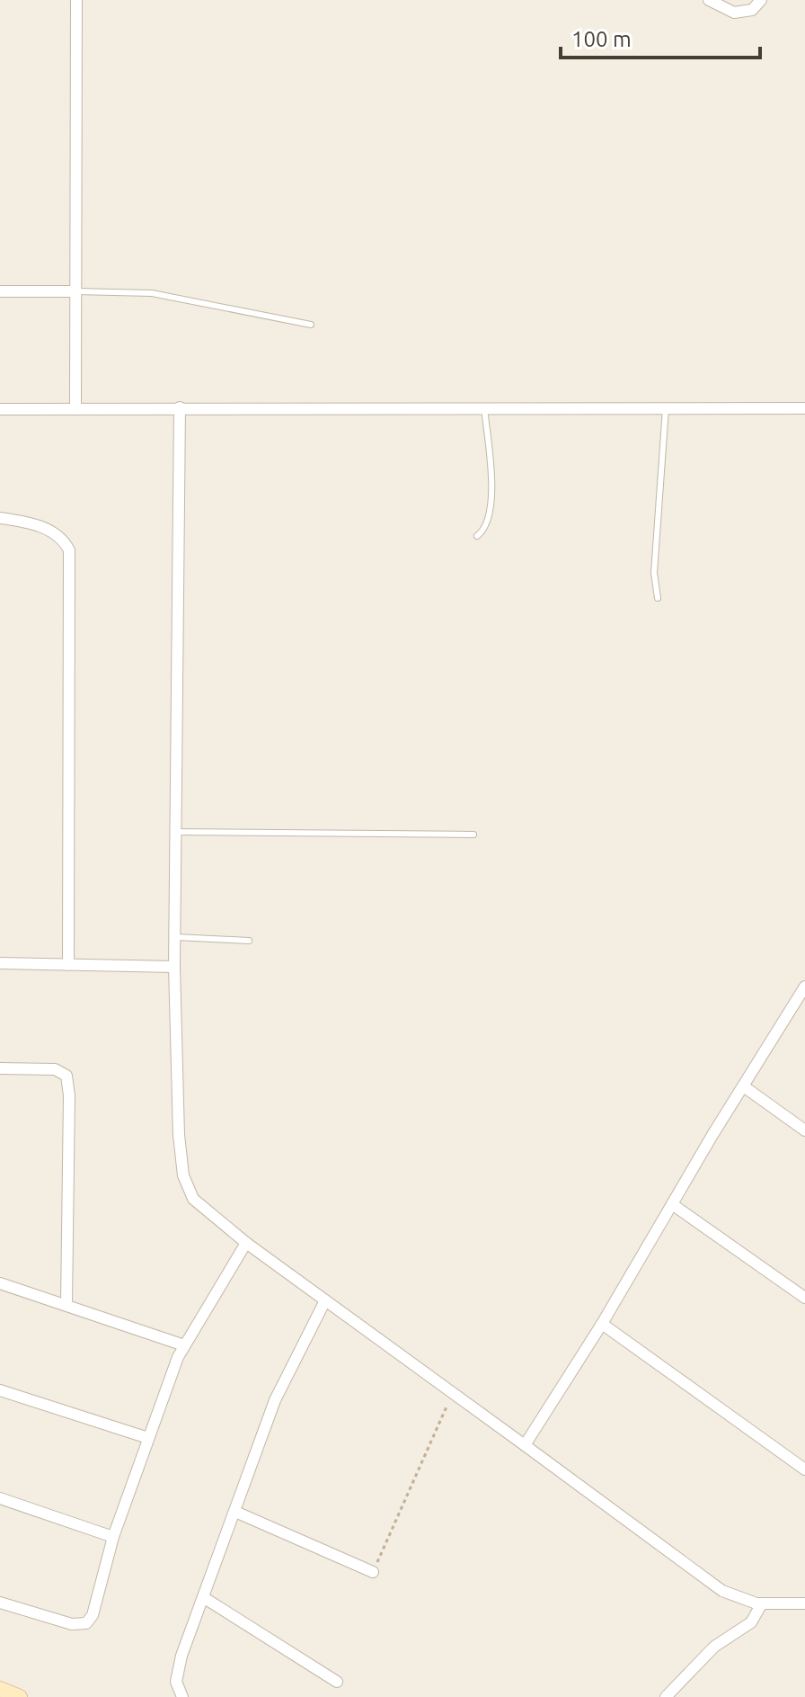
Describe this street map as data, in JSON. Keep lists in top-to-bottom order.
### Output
{
  "scale_bar": "100 m"
}
